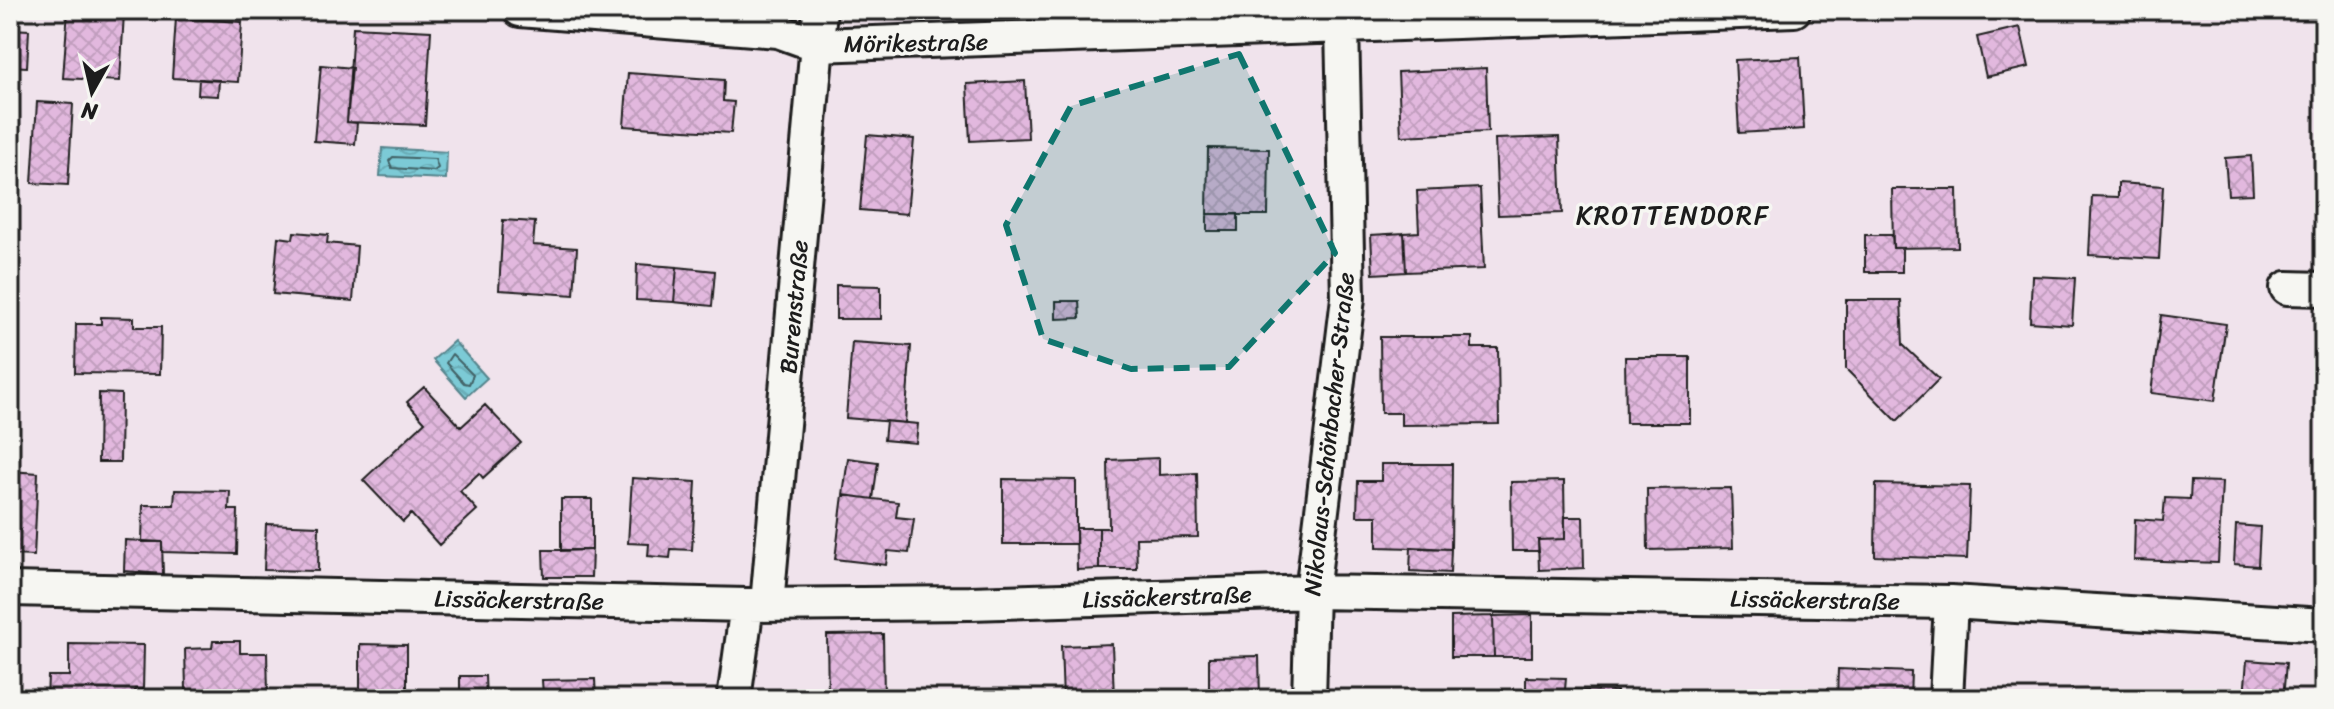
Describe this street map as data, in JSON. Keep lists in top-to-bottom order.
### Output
{
  "streets": {
    "street": [
      "Mörikestraße",
      "Burenstraße",
      "Nikolaus-Schönbacher-Straße",
      "Lissäckerstraße"
    ]
  },
  "crossings": [
    ["Mörikestraße", "Burenstraße"],
    ["Mörikestraße", "Nikolaus-Schönbacher-Straße"],
    ["Burenstraße", "Lissäckerstraße"],
    ["Nikolaus-Schönbacher-Straße", "Lissäckerstraße"]
  ],
  "districts": ["KROTTENDORF"],
  "north": "bottom"
}
